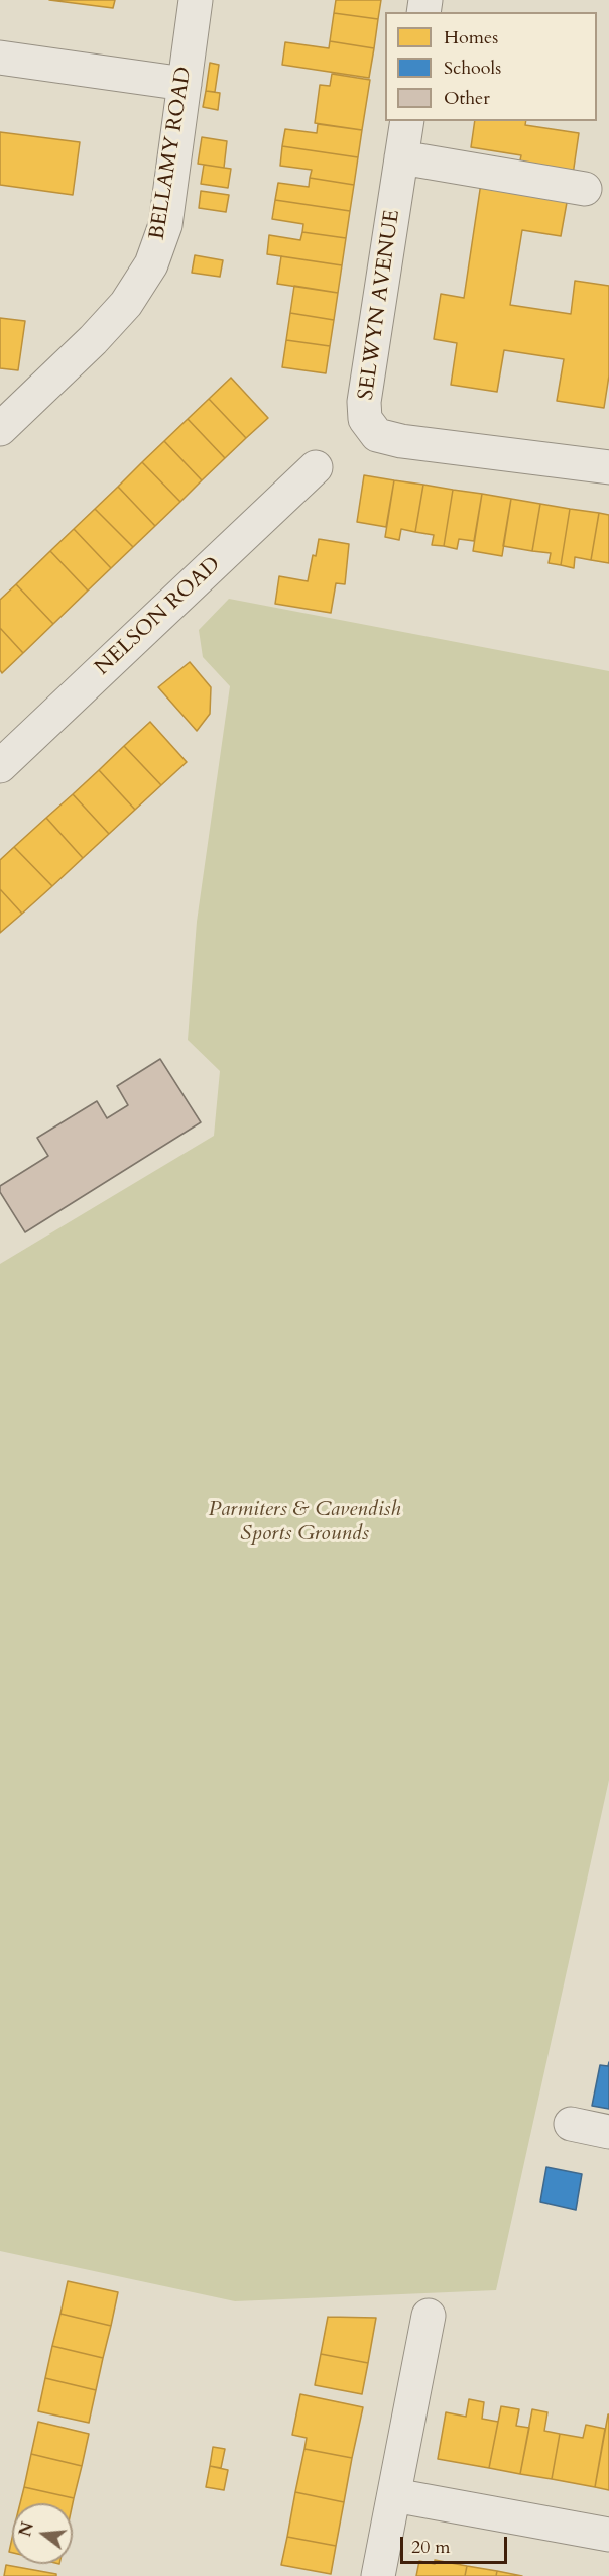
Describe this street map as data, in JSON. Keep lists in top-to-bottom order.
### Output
{
  "streets": {
    "street": ["BELLAMY ROAD", "SELWYN AVENUE", "NELSON ROAD"]
  },
  "parks": ["Parmiters & Cavendish Sports Grounds"],
  "legend": ["Homes", "Schools", "Other"],
  "scale_bar": "20 m",
  "north": "left"
}
